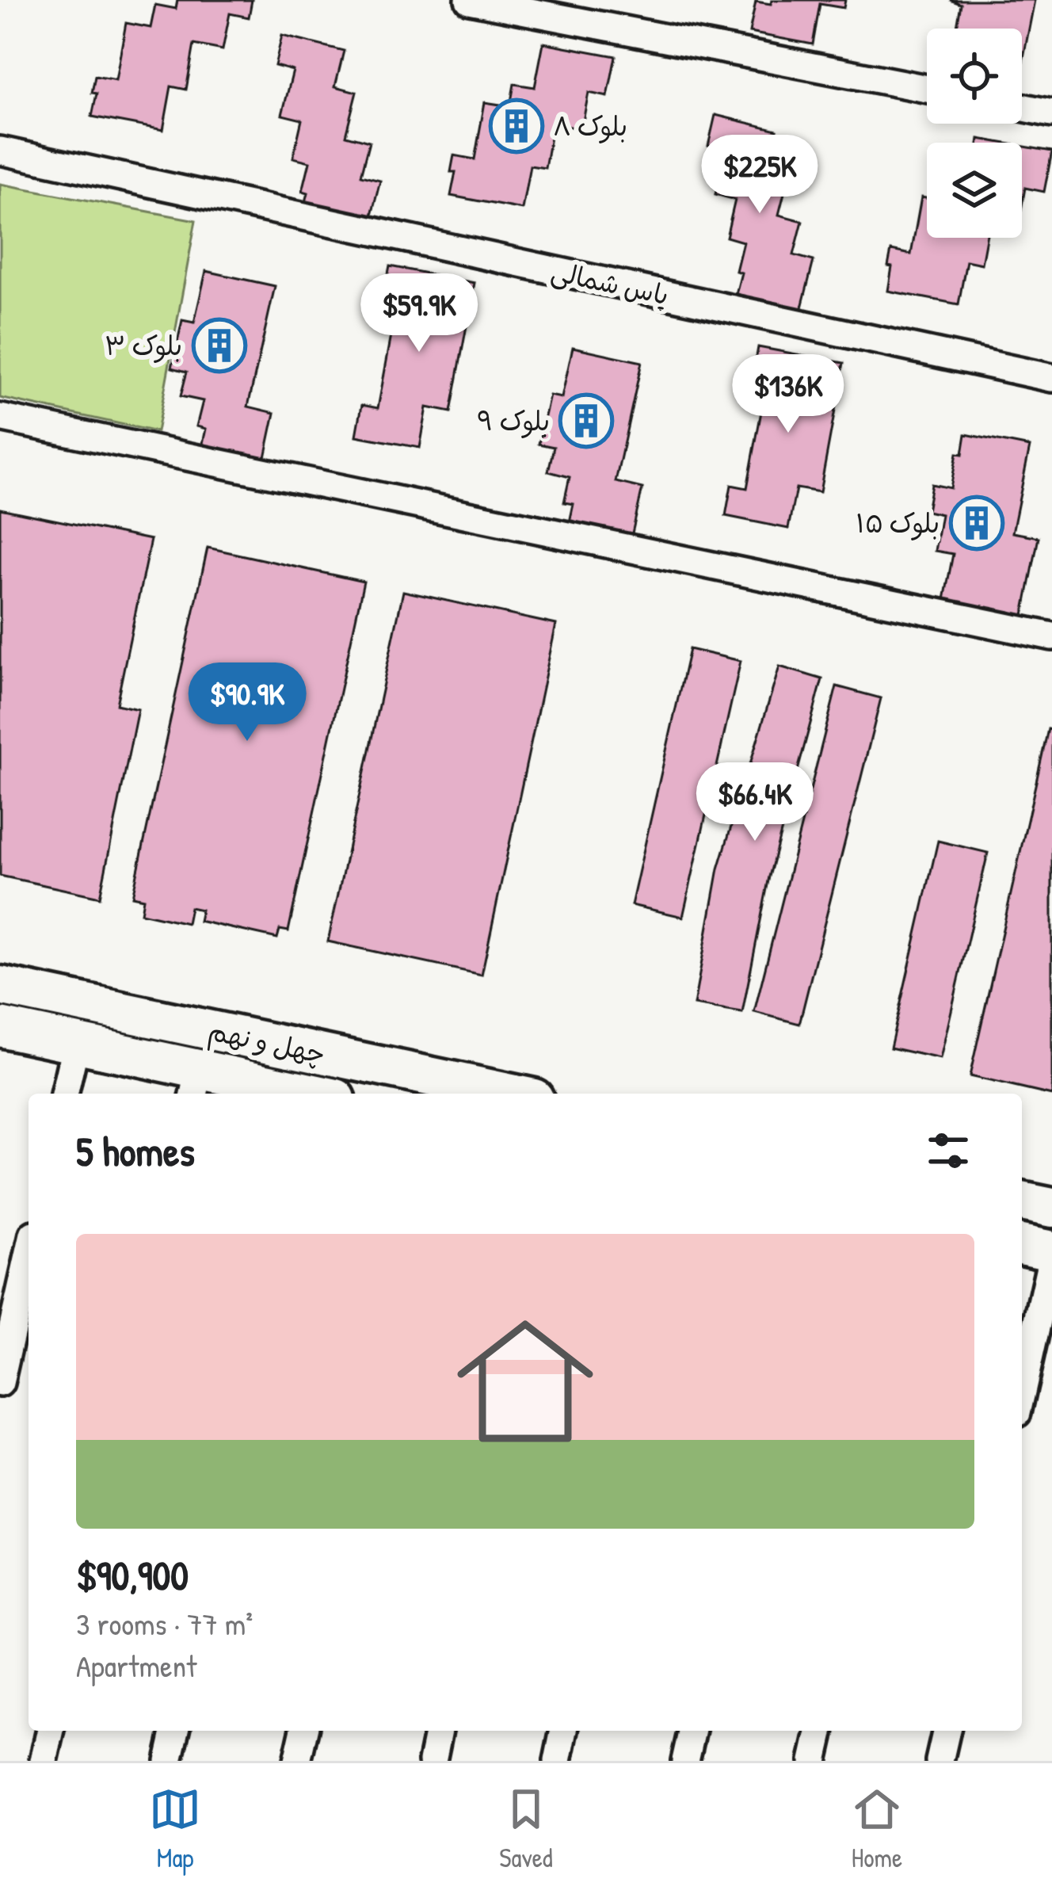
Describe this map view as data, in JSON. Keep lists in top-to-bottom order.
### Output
{
  "streets": {
    "street": ["یاس شمالی", "چهل و نهم"]
  },
  "places": {
    "building": [
      "بلوک ۸",
      "بلوک ۳",
      "بلوک ۹",
      "بلوک ۱۵"
    ]
  },
  "page": {
    "price": [
      "$225K",
      "$59.9K",
      "$136K",
      "$90.9K",
      "$66.4K"
    ],
    "heading": "5 homes",
    "list": [
      {
        "name": "$90,900",
        "note": "3 rooms · 77 m² · Apartment"
      }
    ],
    "tabs": ["Map", "Saved", "Home"]
  }
}
